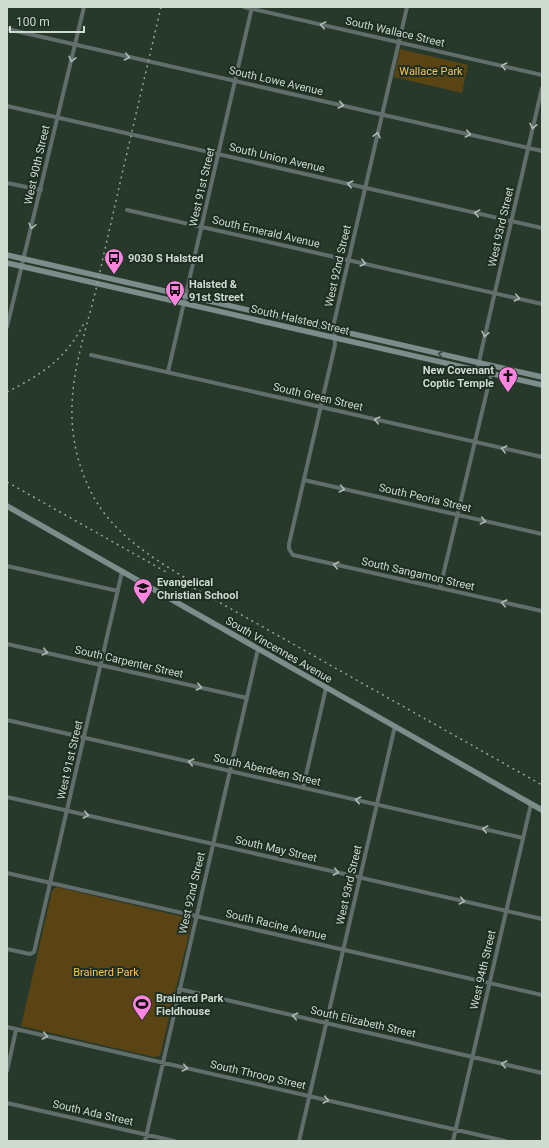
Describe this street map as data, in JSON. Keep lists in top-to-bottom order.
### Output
{
  "streets": {
    "main road": ["South Halsted Street", "South Vincennes Avenue"],
    "street": [
      "South Wallace Street",
      "South Lowe Avenue",
      "South Union Avenue",
      "West 90th Street",
      "West 91st Street",
      "West 93rd Street",
      "South Emerald Avenue",
      "West 92nd Street",
      "South Green Street",
      "South Peoria Street",
      "South Sangamon Street",
      "South Carpenter Street",
      "South Aberdeen Street",
      "South May Street",
      "South Racine Avenue",
      "West 94th Street",
      "South Elizabeth Street",
      "South Throop Street",
      "South Ada Street"
    ]
  },
  "crossings": [
    ["South Wallace Street", "West 91st Street"],
    ["South Wallace Street", "West 92nd Street"],
    ["South Lowe Avenue", "West 90th Street"],
    ["South Lowe Avenue", "West 91st Street"],
    ["South Lowe Avenue", "West 93rd Street"],
    ["South Lowe Avenue", "West 92nd Street"],
    ["South Union Avenue", "West 90th Street"],
    ["South Union Avenue", "West 91st Street"],
    ["South Union Avenue", "West 93rd Street"],
    ["South Union Avenue", "West 92nd Street"],
    ["West 90th Street", "South Halsted Street"],
    ["West 91st Street", "South Emerald Avenue"],
    ["West 91st Street", "South Halsted Street"],
    ["West 91st Street", "South Green Street"],
    ["West 91st Street", "South Vincennes Avenue"],
    ["West 91st Street", "South Carpenter Street"],
    ["West 91st Street", "South Aberdeen Street"],
    ["West 91st Street", "South May Street"],
    ["West 91st Street", "South Racine Avenue"],
    ["West 93rd Street", "South Emerald Avenue"],
    ["West 93rd Street", "South Halsted Street"],
    ["West 93rd Street", "South Vincennes Avenue"],
    ["West 93rd Street", "South Aberdeen Street"],
    ["West 93rd Street", "South May Street"],
    ["West 93rd Street", "South Racine Avenue"],
    ["West 93rd Street", "South Elizabeth Street"],
    ["West 93rd Street", "South Throop Street"],
    ["South Emerald Avenue", "West 92nd Street"],
    ["West 92nd Street", "South Halsted Street"],
    ["West 92nd Street", "South Green Street"],
    ["West 92nd Street", "South Peoria Street"],
    ["West 92nd Street", "South Sangamon Street"],
    ["West 92nd Street", "South Vincennes Avenue"],
    ["West 92nd Street", "South Carpenter Street"],
    ["West 92nd Street", "South Aberdeen Street"],
    ["West 92nd Street", "South May Street"],
    ["West 92nd Street", "South Racine Avenue"],
    ["West 92nd Street", "South Elizabeth Street"],
    ["West 92nd Street", "South Throop Street"],
    ["West 92nd Street", "South Ada Street"],
    ["South Vincennes Avenue", "West 94th Street"],
    ["South Aberdeen Street", "West 94th Street"],
    ["South May Street", "West 94th Street"],
    ["South Racine Avenue", "West 94th Street"],
    ["West 94th Street", "South Elizabeth Street"],
    ["West 94th Street", "South Throop Street"]
  ],
  "one_way": [
    "South Wallace Street",
    "South Lowe Avenue",
    "South Union Avenue",
    "West 90th Street",
    "South Emerald Avenue",
    "South Green Street",
    "South Peoria Street",
    "South Sangamon Street",
    "South Carpenter Street",
    "South Aberdeen Street",
    "South May Street",
    "South Elizabeth Street",
    "South Throop Street"
  ],
  "parks": ["Wallace Park", "Brainerd Park"],
  "places": {
    "bus stop": ["9030 S Halsted", "Halsted & 91st Street"],
    "church": ["New Covenant Coptic Temple"],
    "school or university": ["Evangelical Christian School"],
    "sports": ["Brainerd Park Fieldhouse"]
  },
  "scale_bar": "100 m"
}
